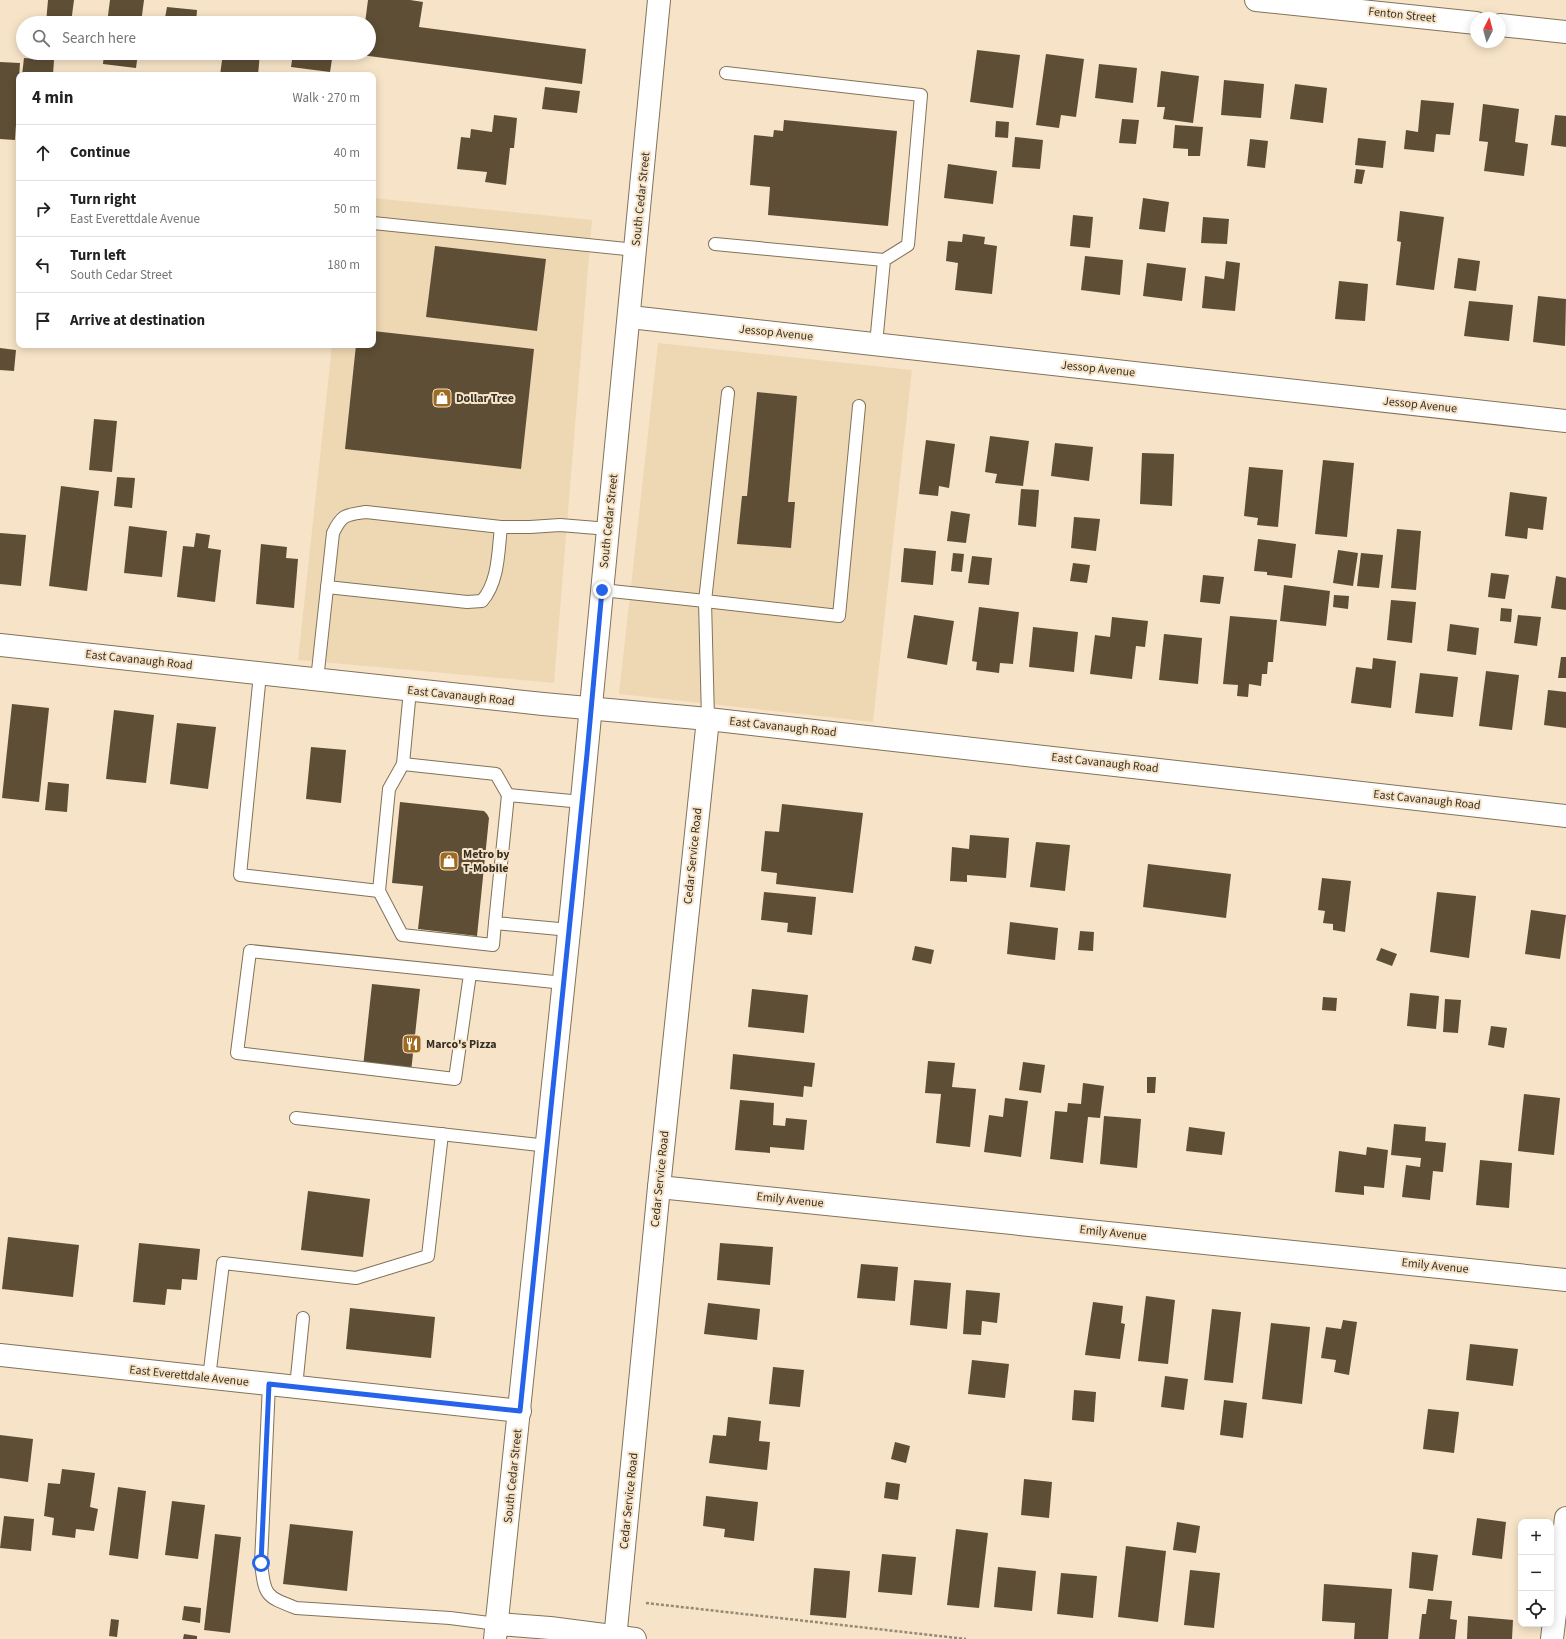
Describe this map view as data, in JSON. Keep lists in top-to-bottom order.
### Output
{
  "streets": {
    "street": [
      "Fenton Street",
      "South Cedar Street",
      "Jessop Avenue",
      "East Cavanaugh Road",
      "Cedar Service Road",
      "Emily Avenue",
      "East Everettdale Avenue"
    ]
  },
  "crossings": [
    ["South Cedar Street", "Jessop Avenue"],
    ["South Cedar Street", "East Cavanaugh Road"],
    ["South Cedar Street", "East Everettdale Avenue"],
    ["East Cavanaugh Road", "Cedar Service Road"],
    ["Cedar Service Road", "Emily Avenue"]
  ],
  "places": {
    "shop": ["Dollar Tree", "Metro by T-Mobile"],
    "restaurant": ["Marco's Pizza"]
  },
  "north": "top",
  "page": {
    "search": "Search here",
    "heading": ["4 min", "Walk · 270 m"],
    "list": [
      ["Continue", "40 m"],
      ["Turn right", "East Everettdale Avenue", "50 m"],
      ["Turn left", "South Cedar Street", "180 m"],
      "Arrive at destination"
    ],
    "map_buttons": ["+", "−"]
  }
}
